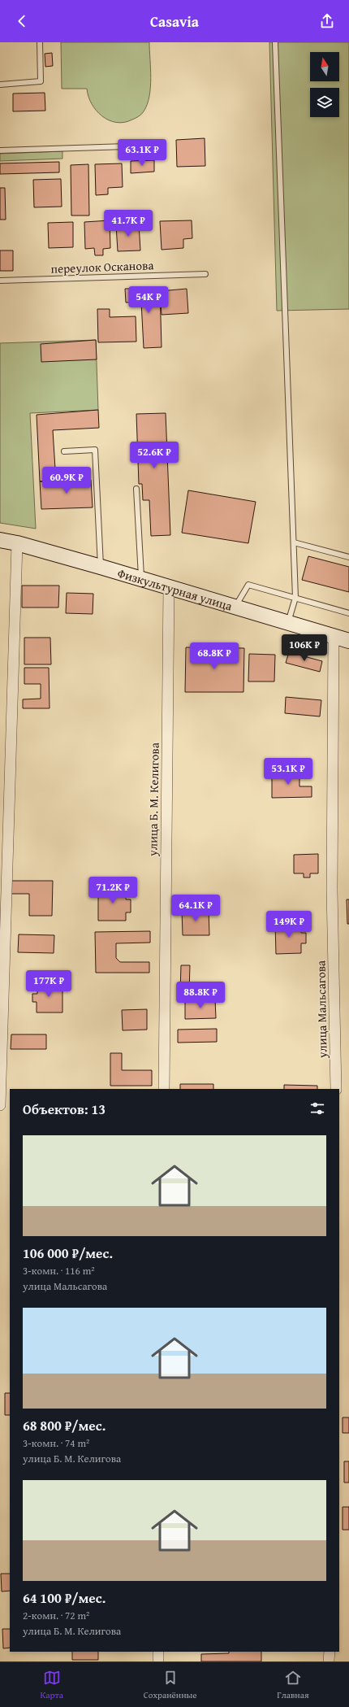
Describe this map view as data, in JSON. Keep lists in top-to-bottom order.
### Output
{
  "streets": {
    "main road": ["Физкультурная улица"],
    "street": ["улица Б. М. Келигова", "улица Мальсагова"],
    "lane": ["переулок Осканова"]
  },
  "crossings": [
    ["Физкультурная улица", "улица Б. М. Келигова"],
    ["Физкультурная улица", "улица Мальсагова"]
  ],
  "north": "top",
  "page": {
    "header": "Casavia",
    "price": [
      "63.1K ₽",
      "41.7K ₽",
      "54K ₽",
      "52.6K ₽",
      "60.9K ₽",
      "106K ₽",
      "68.8K ₽",
      "53.1K ₽",
      "71.2K ₽",
      "64.1K ₽",
      "149K ₽",
      "177K ₽",
      "88.8K ₽"
    ],
    "heading": "Объектов: 13",
    "list": [
      {
        "name": "106 000 ₽/мес.",
        "note": "3-комн. · 116 m² · улица Мальсагова"
      },
      {
        "name": "68 800 ₽/мес.",
        "note": "3-комн. · 74 m² · улица Б. М. Келигова"
      },
      {
        "name": "64 100 ₽/мес.",
        "note": "2-комн. · 72 m² · улица Б. М. Келигова"
      }
    ],
    "tabs": ["Карта", "Сохранённые", "Главная"]
  }
}
